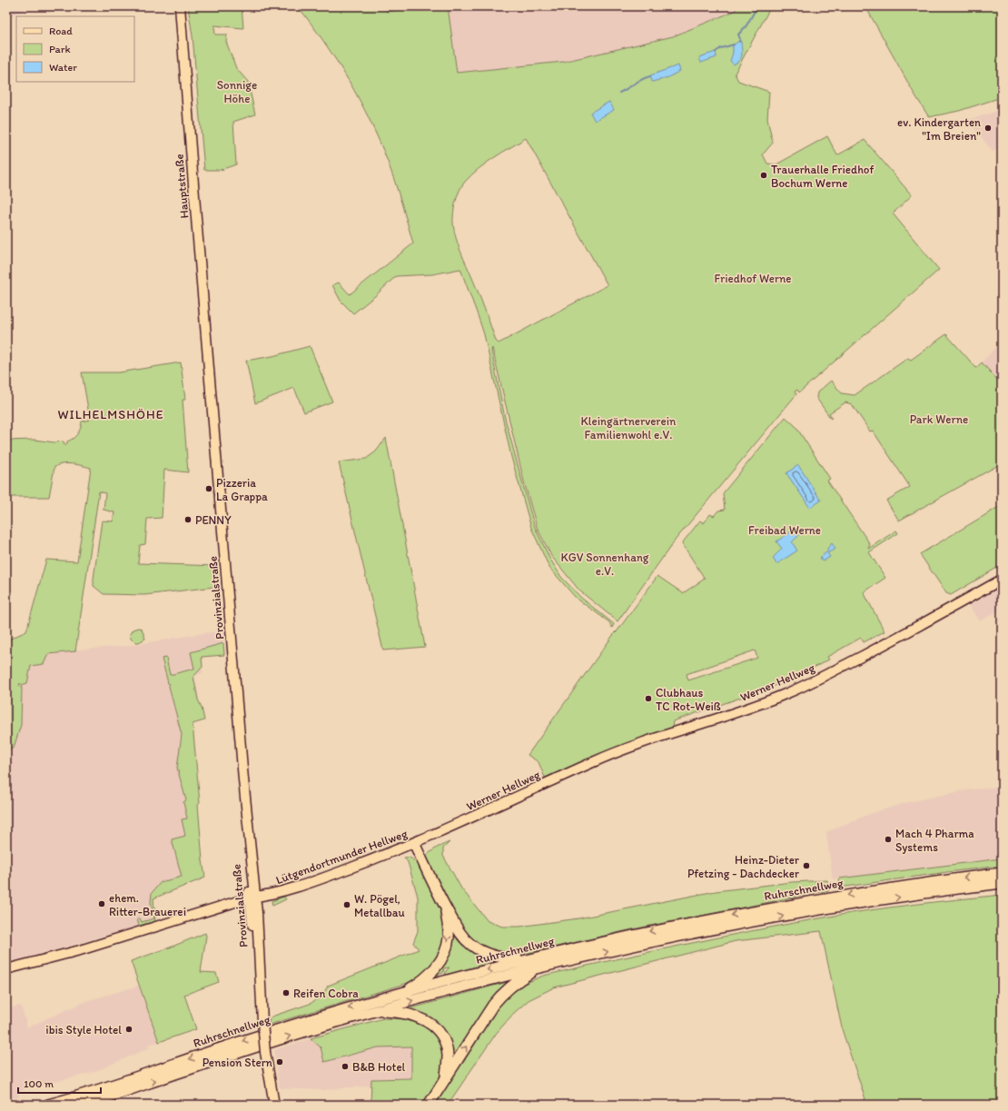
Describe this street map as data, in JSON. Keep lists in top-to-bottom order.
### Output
{
  "streets": {
    "highway": ["Ruhrschnellweg"],
    "main road": [
      "Hauptstraße",
      "Provinzialstraße",
      "Werner Hellweg",
      "Lütgendortmunder Hellweg"
    ]
  },
  "crossings": [
    ["Hauptstraße", "Provinzialstraße"],
    ["Provinzialstraße", "Lütgendortmunder Hellweg"],
    ["Werner Hellweg", "Lütgendortmunder Hellweg"]
  ],
  "districts": ["WILHELMSHÖHE"],
  "parks": [
    "Sonnige Höhe",
    "Friedhof Werne",
    "Park Werne",
    "Kleingärtnerverein Familienwohl e.V.",
    "Freibad Werne",
    "KGV Sonnenhang e.V."
  ],
  "places": [
    "ev. Kindergarten \"Im Breien\"",
    "Trauerhalle Friedhof Bochum Werne",
    "Pizzeria La Grappa",
    "PENNY",
    "Clubhaus TC Rot-Weiß",
    "Mach 4 Pharma Systems",
    "Heinz-Dieter Pfetzing - Dachdecker",
    "ehem. Ritter-Brauerei",
    "W. Pögel, Metallbau",
    "Reifen Cobra",
    "ibis Style Hotel",
    "Pension Stern",
    "B&B Hotel"
  ],
  "legend": ["Road", "Park", "Water"],
  "scale_bar": "100 m"
}
